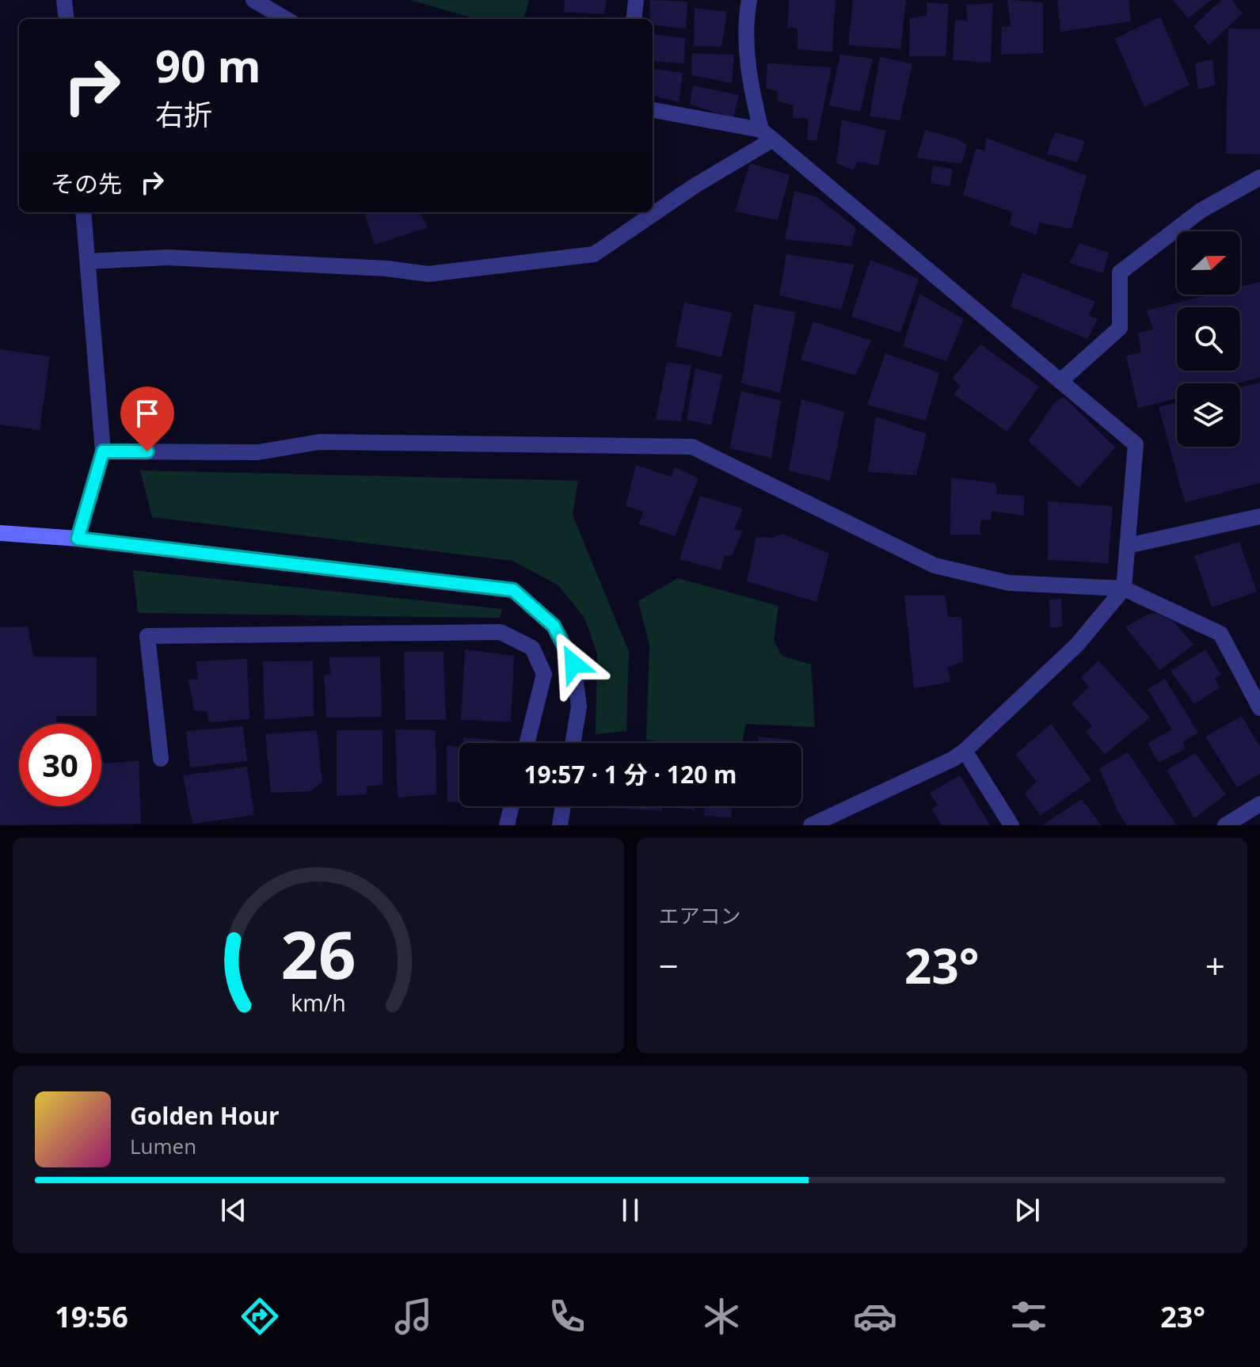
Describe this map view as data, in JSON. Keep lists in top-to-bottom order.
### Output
{
  "north": "right",
  "page": {
    "turn": ["90 m", "右折"],
    "then": "その先",
    "limit": "30",
    "trip": "19:57 · 1 分 · 120 m",
    "tile": "エアコン",
    "heat": ["−", "23°", "+"],
    "song": ["Golden Hour", "Lumen"],
    "tabs": ["19:56", "23°"],
    "gauge": ["26", "km/h"]
  }
}
